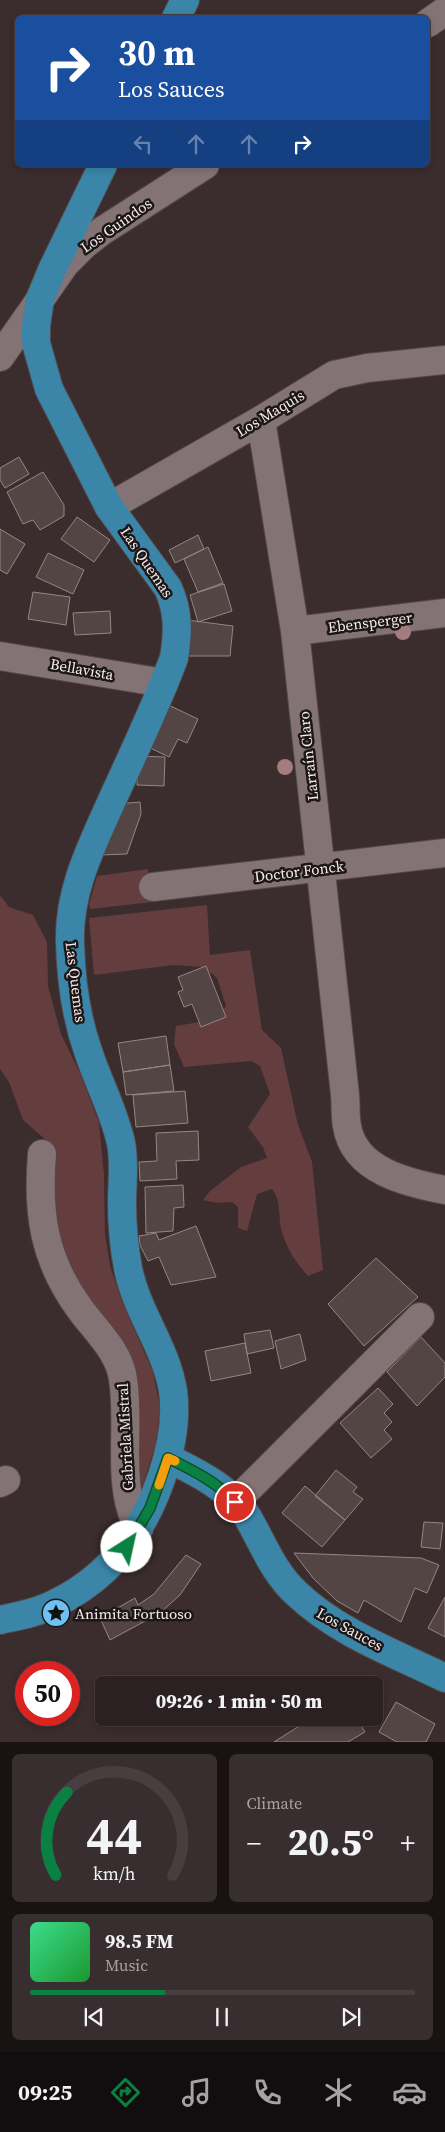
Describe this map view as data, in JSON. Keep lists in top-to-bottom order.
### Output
{
  "streets": {
    "main road": ["Las Quemas", "Los Sauces"],
    "street": [
      "Los Guindos",
      "Los Maquis",
      "Ebensperger",
      "Bellavista",
      "Larraín Claro",
      "Doctor Fonck",
      "Gabriela Mistral"
    ]
  },
  "crossings": [
    ["Los Guindos", "Las Quemas"],
    ["Los Maquis", "Las Quemas"],
    ["Los Maquis", "Larraín Claro"],
    ["Las Quemas", "Bellavista"],
    ["Las Quemas", "Gabriela Mistral"],
    ["Las Quemas", "Los Sauces"],
    ["Ebensperger", "Larraín Claro"],
    ["Larraín Claro", "Doctor Fonck"]
  ],
  "places": {
    "place": ["Animita Fortuoso"]
  },
  "page": {
    "turn": ["30 m", "Los Sauces"],
    "limit": "50",
    "trip": "09:26 · 1 min · 50 m",
    "tile": "Climate",
    "heat": ["−", "20.5°", "+"],
    "song": ["98.5 FM", "Music"],
    "tabs": "09:25",
    "gauge": ["44", "km/h"]
  }
}
